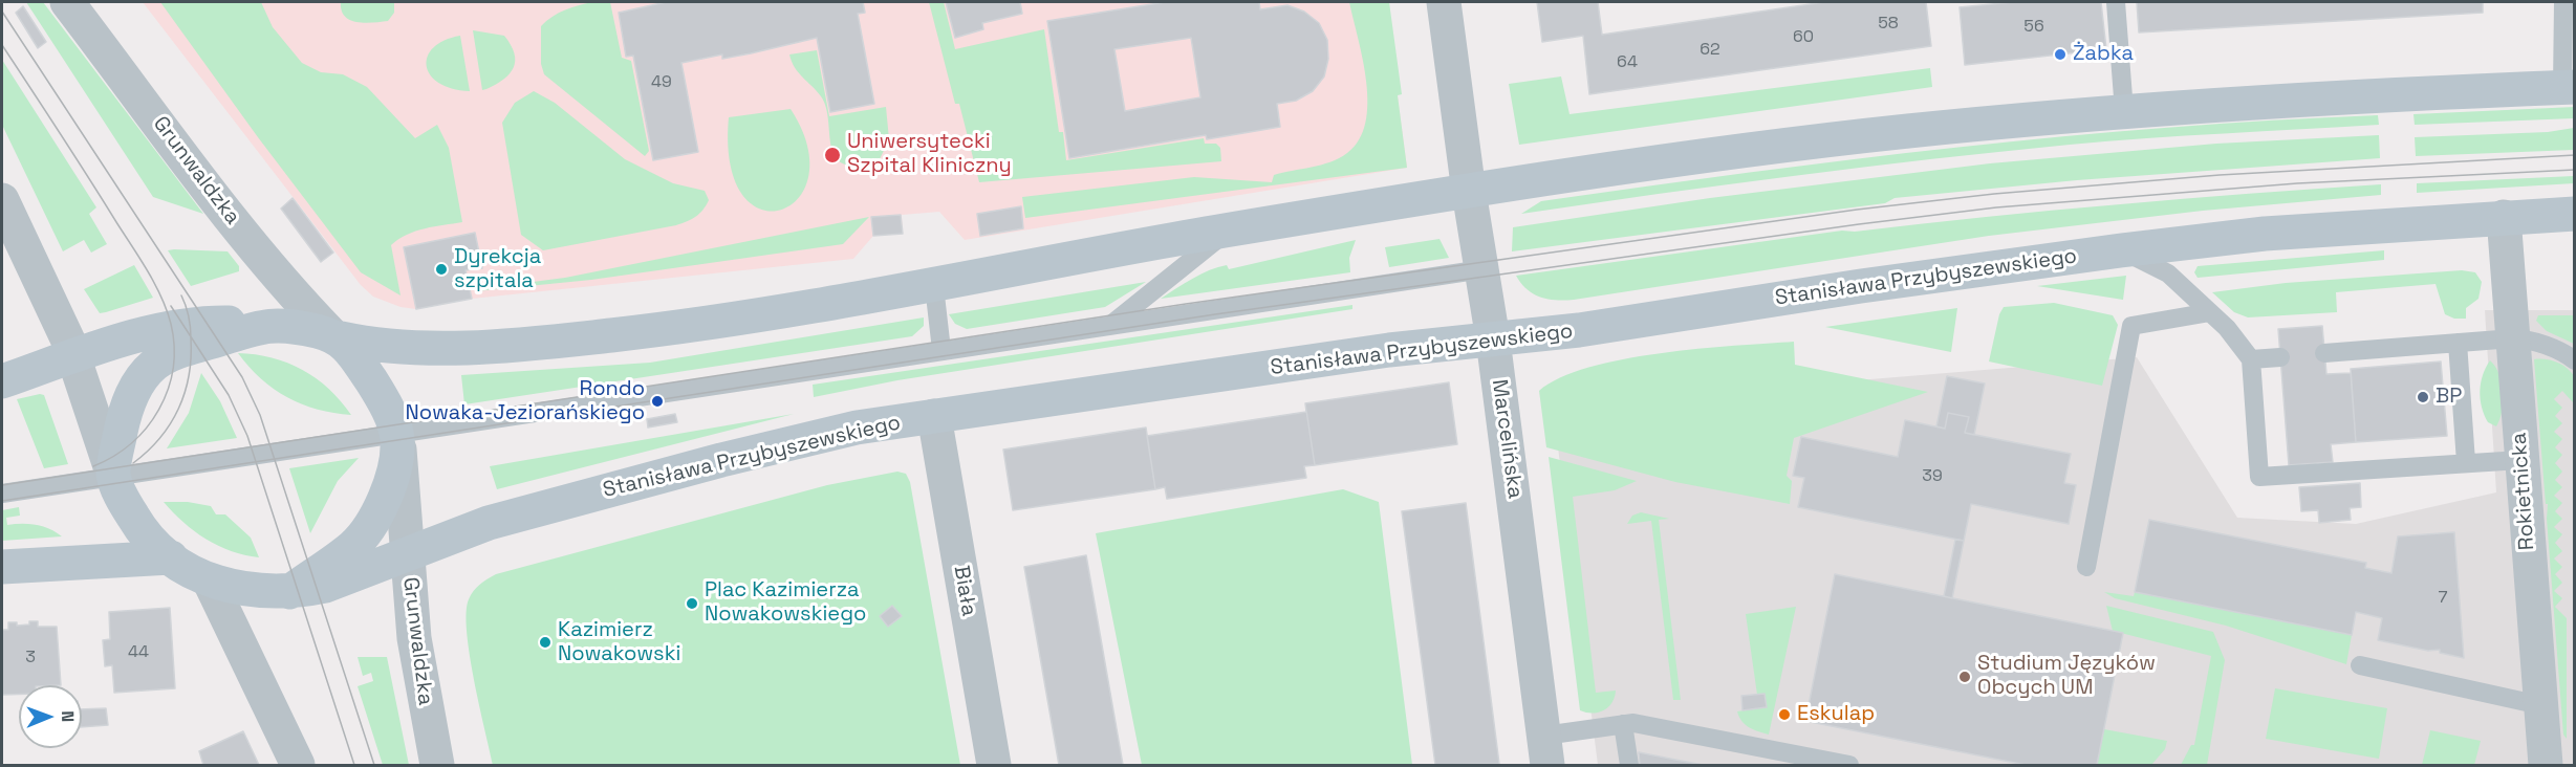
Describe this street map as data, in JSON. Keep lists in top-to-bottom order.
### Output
{
  "streets": {
    "main road": ["Stanisława Przybyszewskiego"],
    "street": [
      "Grunwaldzka",
      "Marcelińska",
      "Rokietnicka",
      "Biała"
    ]
  },
  "crossings": [
    ["Grunwaldzka", "Stanisława Przybyszewskiego"],
    ["Stanisława Przybyszewskiego", "Marcelińska"],
    ["Stanisława Przybyszewskiego", "Rokietnicka"],
    ["Stanisława Przybyszewskiego", "Biała"]
  ],
  "places": [
    "Żabka",
    "Uniwersytecki Szpital Kliniczny",
    "Dyrekcja szpitala",
    "BP",
    "Rondo Nowaka-Jeziorańskiego",
    "Plac Kazimierza Nowakowskiego",
    "Kazimierz Nowakowski",
    "Studium Języków Obcych UM",
    "Eskulap"
  ],
  "house_numbers": [
    "58",
    "56",
    "60",
    "62",
    "64",
    "49",
    "39",
    "7",
    "44",
    "3"
  ],
  "north": "right"
}
